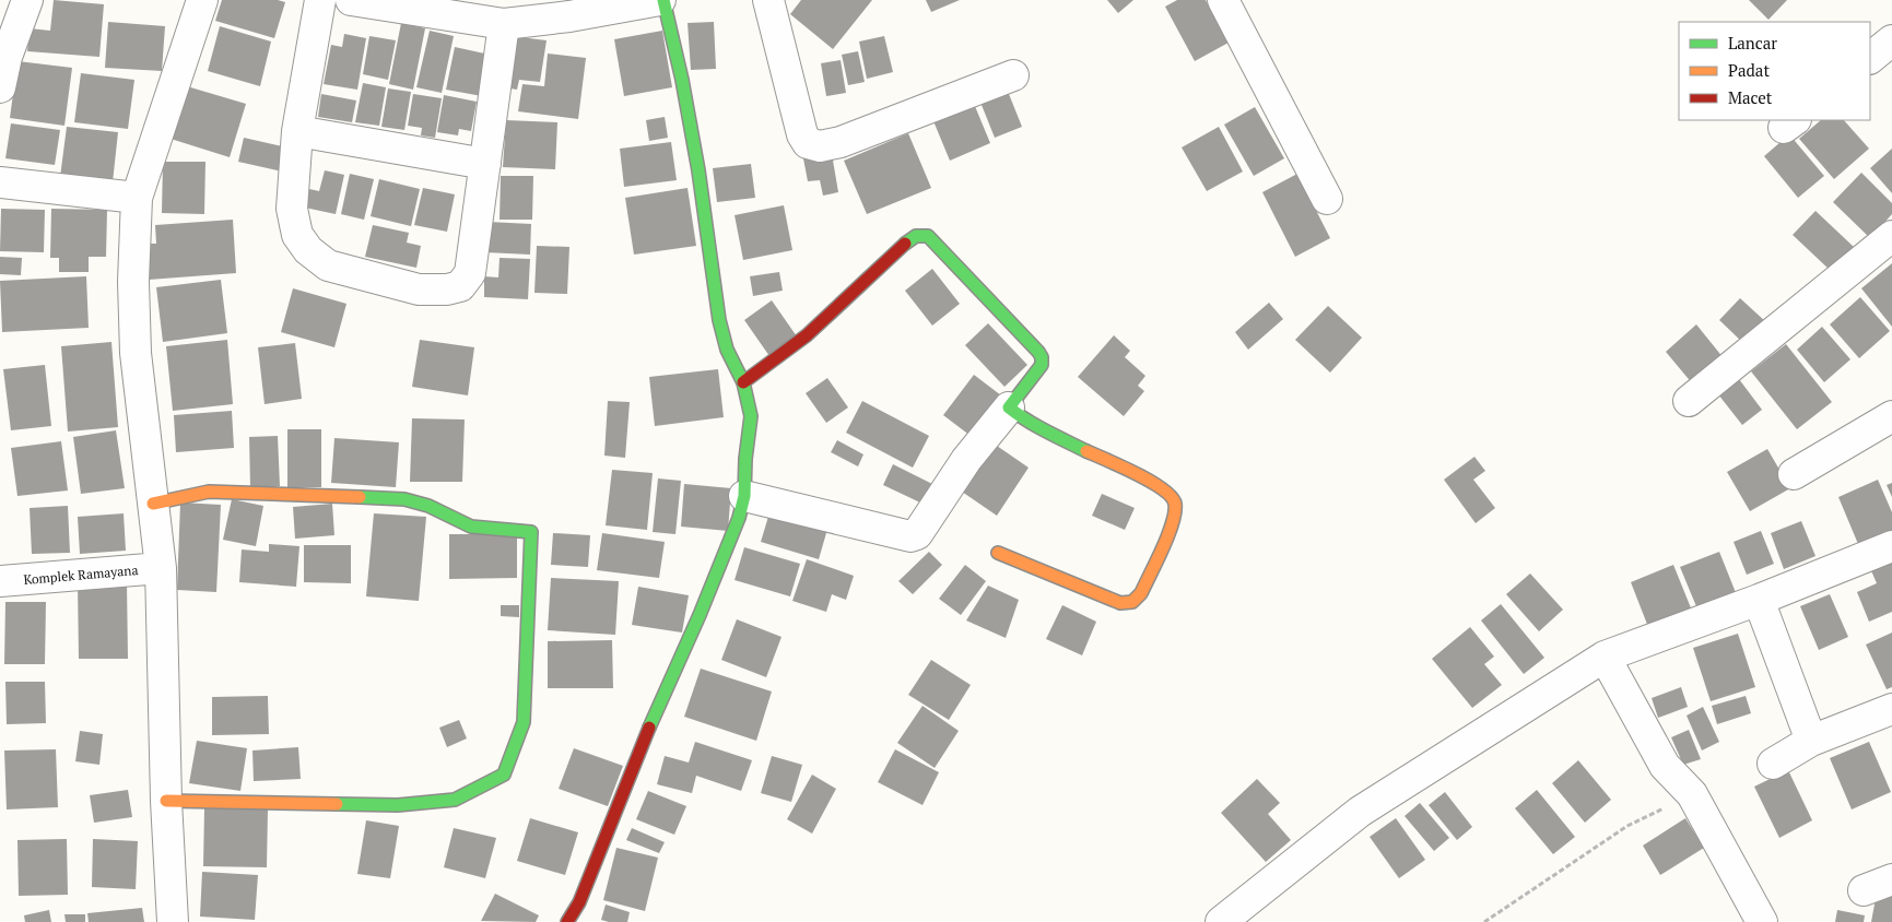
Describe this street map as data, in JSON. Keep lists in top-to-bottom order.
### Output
{
  "streets": {
    "street": ["Komplek Ramayana"]
  },
  "legend": ["Lancar", "Padat", "Macet"]
}
